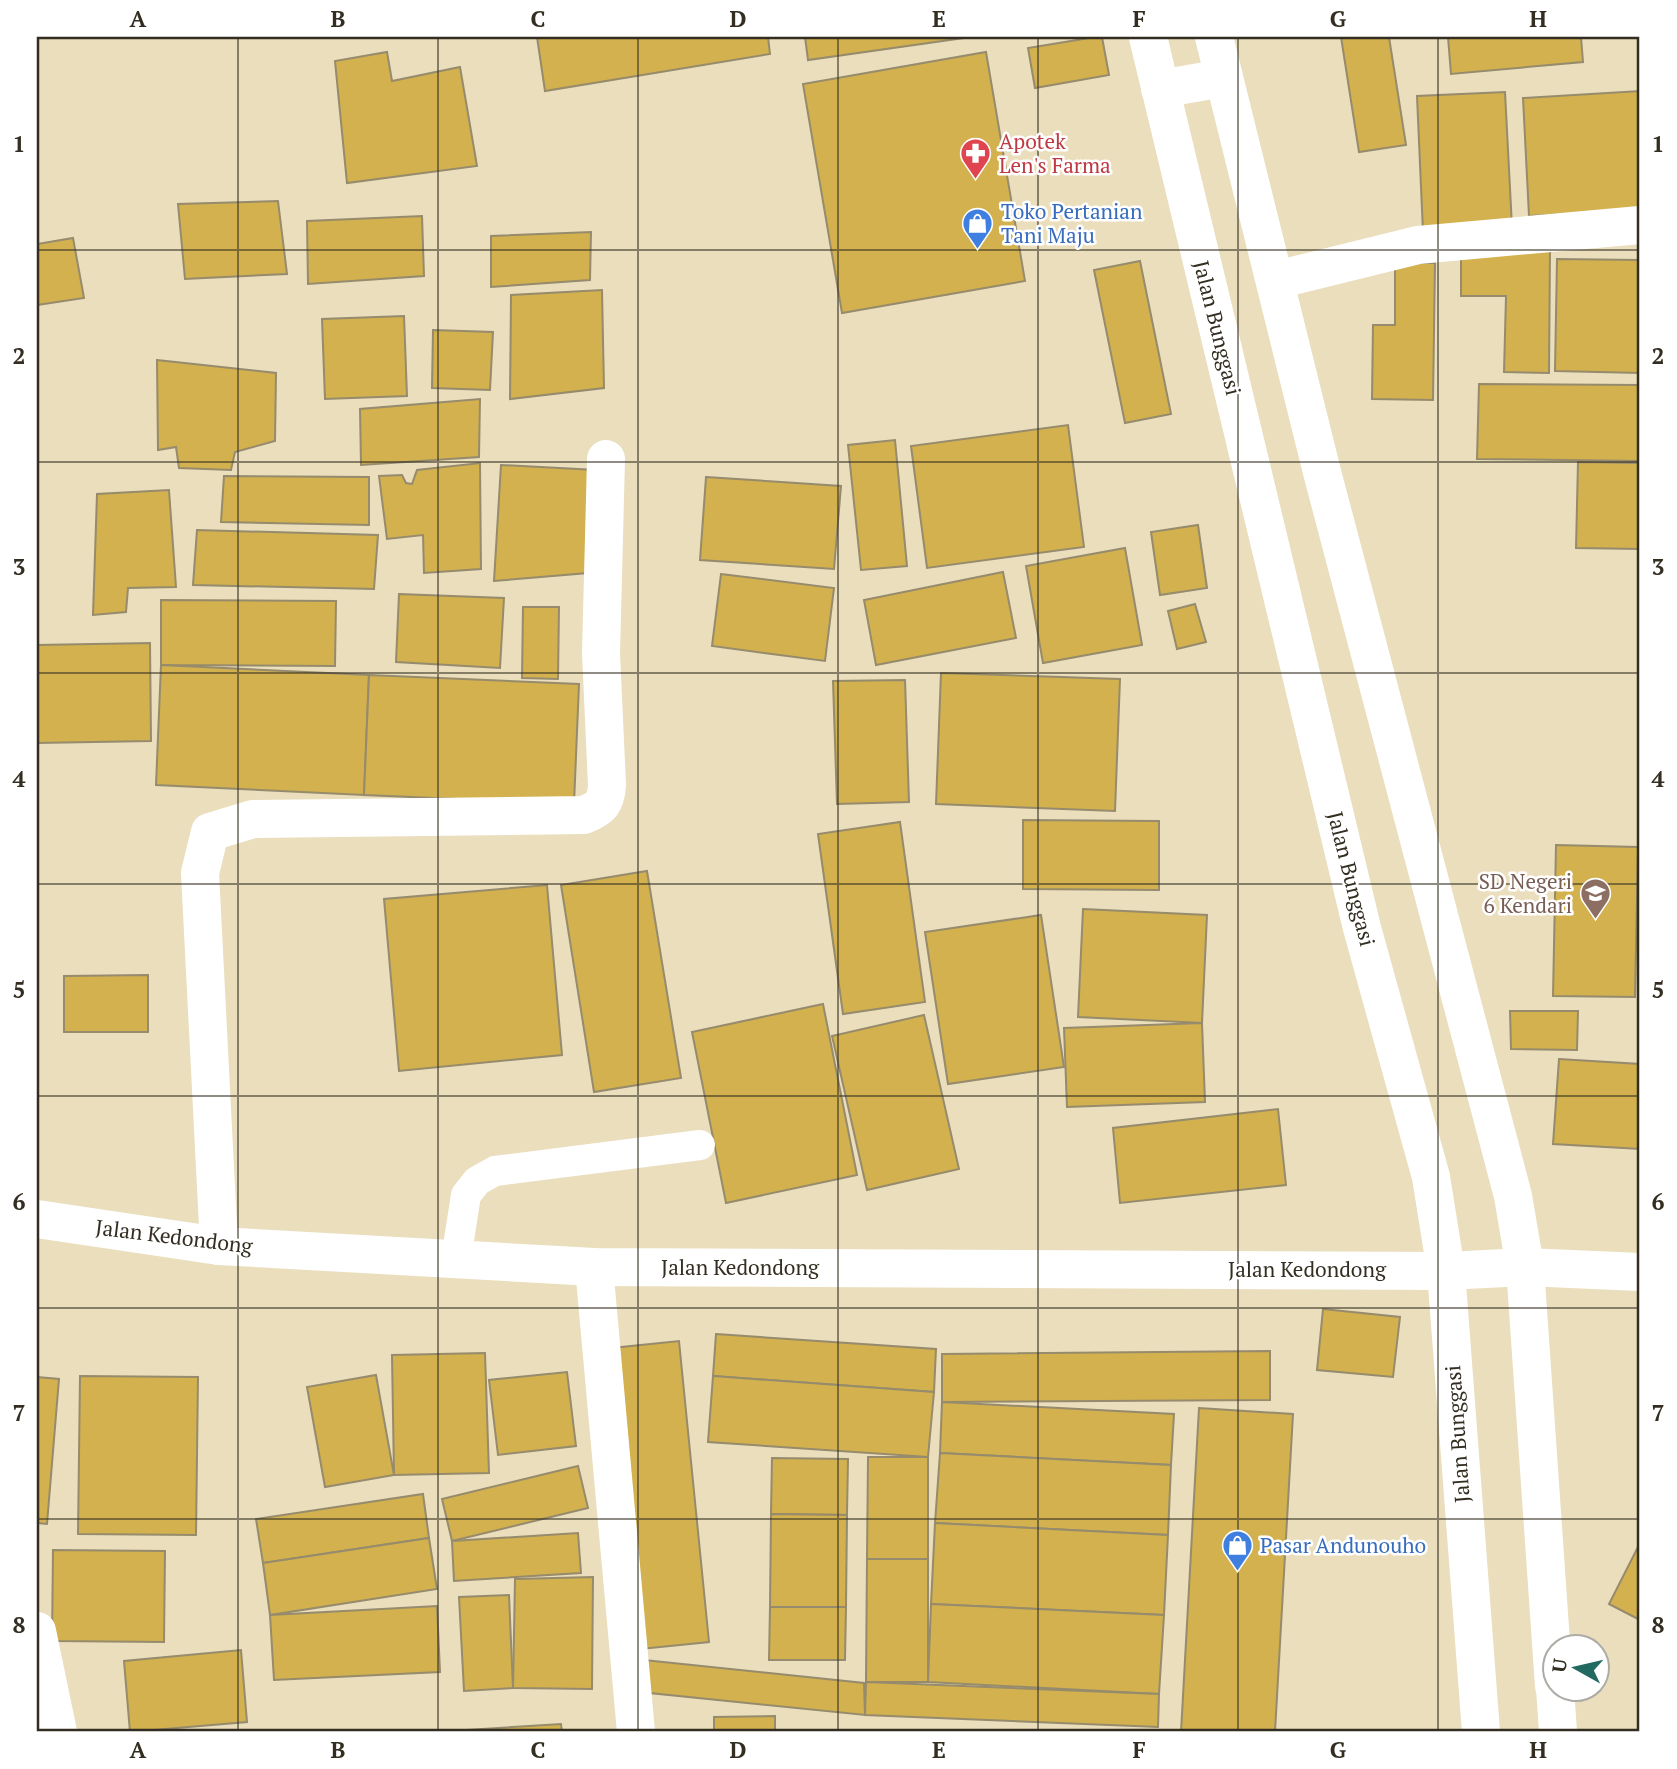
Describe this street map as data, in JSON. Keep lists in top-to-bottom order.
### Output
{
  "streets": {
    "main road": ["Jalan Bunggasi", "Jalan Kedondong"]
  },
  "crossings": [
    ["Jalan Bunggasi", "Jalan Kedondong"]
  ],
  "places": {
    "pharmacy": ["Apotek Len's Farma"],
    "shop": ["Toko Pertanian Tani Maju", "Pasar Andunouho"],
    "school or university": ["SD Negeri 6 Kendari"]
  },
  "north": "left",
  "grid": {
    "columns": [
      "A",
      "B",
      "C",
      "D",
      "E",
      "F",
      "G",
      "H"
    ],
    "rows": [
      "1",
      "2",
      "3",
      "4",
      "5",
      "6",
      "7",
      "8"
    ]
  }
}
